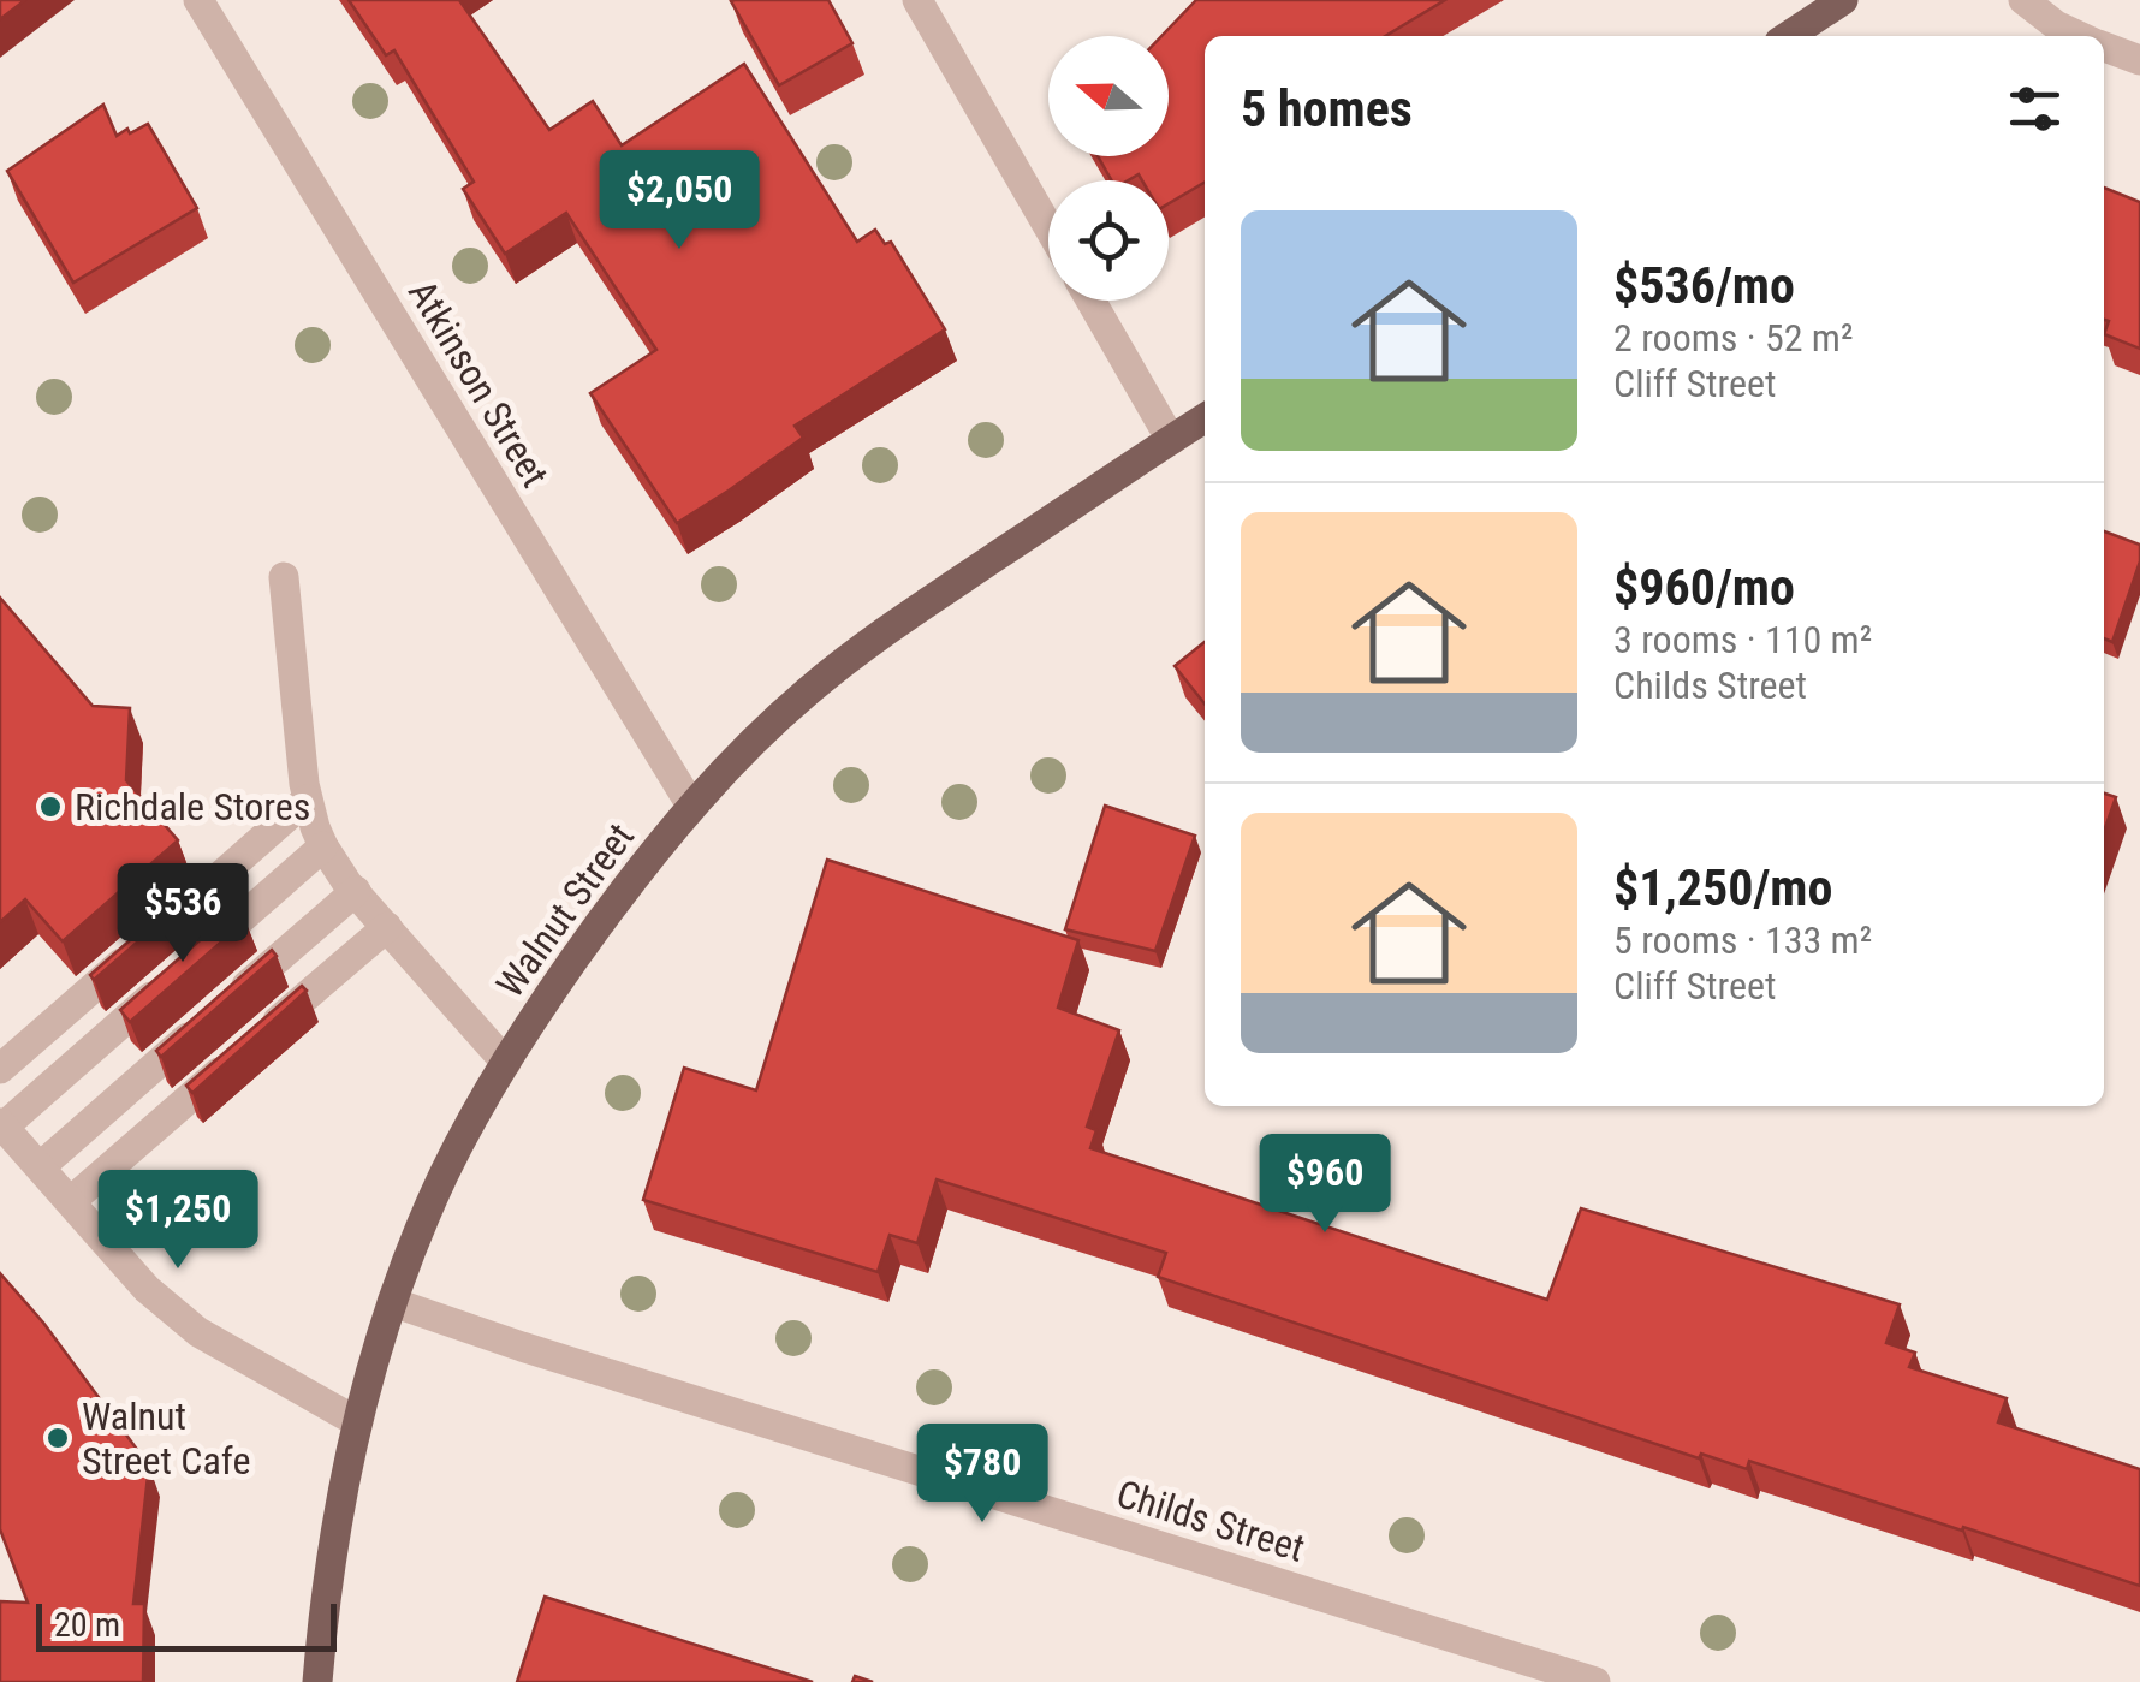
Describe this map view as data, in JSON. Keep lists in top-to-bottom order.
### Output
{
  "streets": {
    "main road": ["Walnut Street"],
    "street": ["Atkinson Street", "Childs Street"]
  },
  "crossings": [
    ["Atkinson Street", "Walnut Street"],
    ["Walnut Street", "Childs Street"]
  ],
  "places": ["Richdale Stores", "Walnut Street Cafe"],
  "scale_bar": "20 m",
  "north": "left",
  "page": {
    "heading": "5 homes",
    "price": [
      "$2,050",
      "$536",
      "$960",
      "$1,250",
      "$780"
    ],
    "list": [
      {
        "name": "$536/mo",
        "note": "2 rooms · 52 m² · Cliff Street"
      },
      {
        "name": "$960/mo",
        "note": "3 rooms · 110 m² · Childs Street"
      },
      {
        "name": "$1,250/mo",
        "note": "5 rooms · 133 m² · Cliff Street"
      }
    ],
    "scale": "20 m"
  }
}
